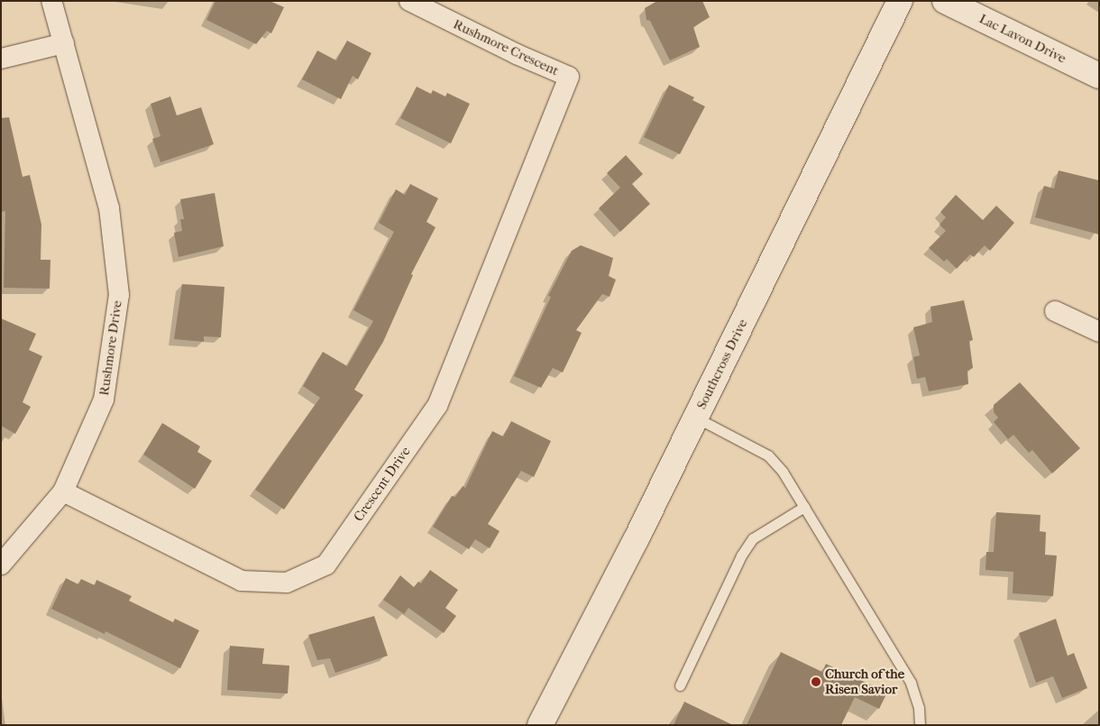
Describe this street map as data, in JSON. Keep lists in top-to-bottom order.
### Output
{
  "streets": {
    "street": [
      "Lac Lavon Drive",
      "Rushmore Crescent",
      "Rushmore Drive",
      "Southcross Drive",
      "Crescent Drive"
    ]
  },
  "crossings": [
    ["Rushmore Crescent", "Crescent Drive"],
    ["Rushmore Drive", "Crescent Drive"]
  ],
  "places": ["Church of the Risen Savior"]
}
